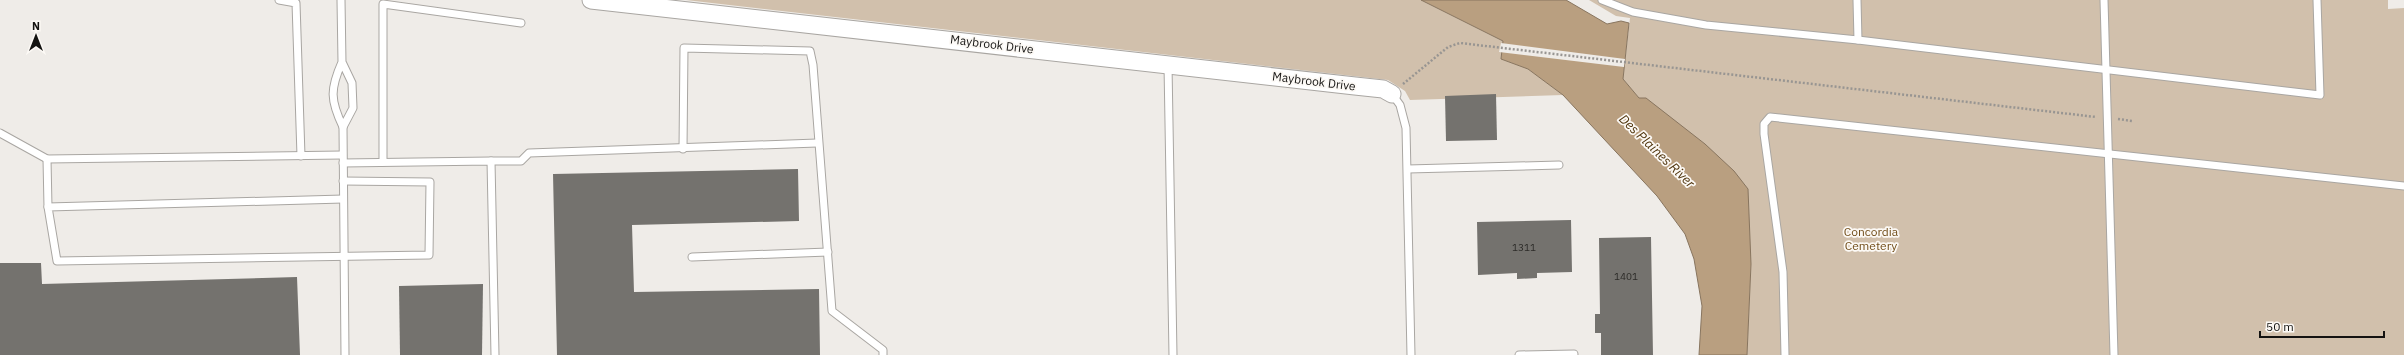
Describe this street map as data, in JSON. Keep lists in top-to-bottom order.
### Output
{
  "streets": {
    "street": ["Maybrook Drive"]
  },
  "water": ["Des Plaines River"],
  "parks": ["Concordia Cemetery"],
  "house_numbers": ["1311", "1401"],
  "scale_bar": "50 m",
  "north": "top"
}
